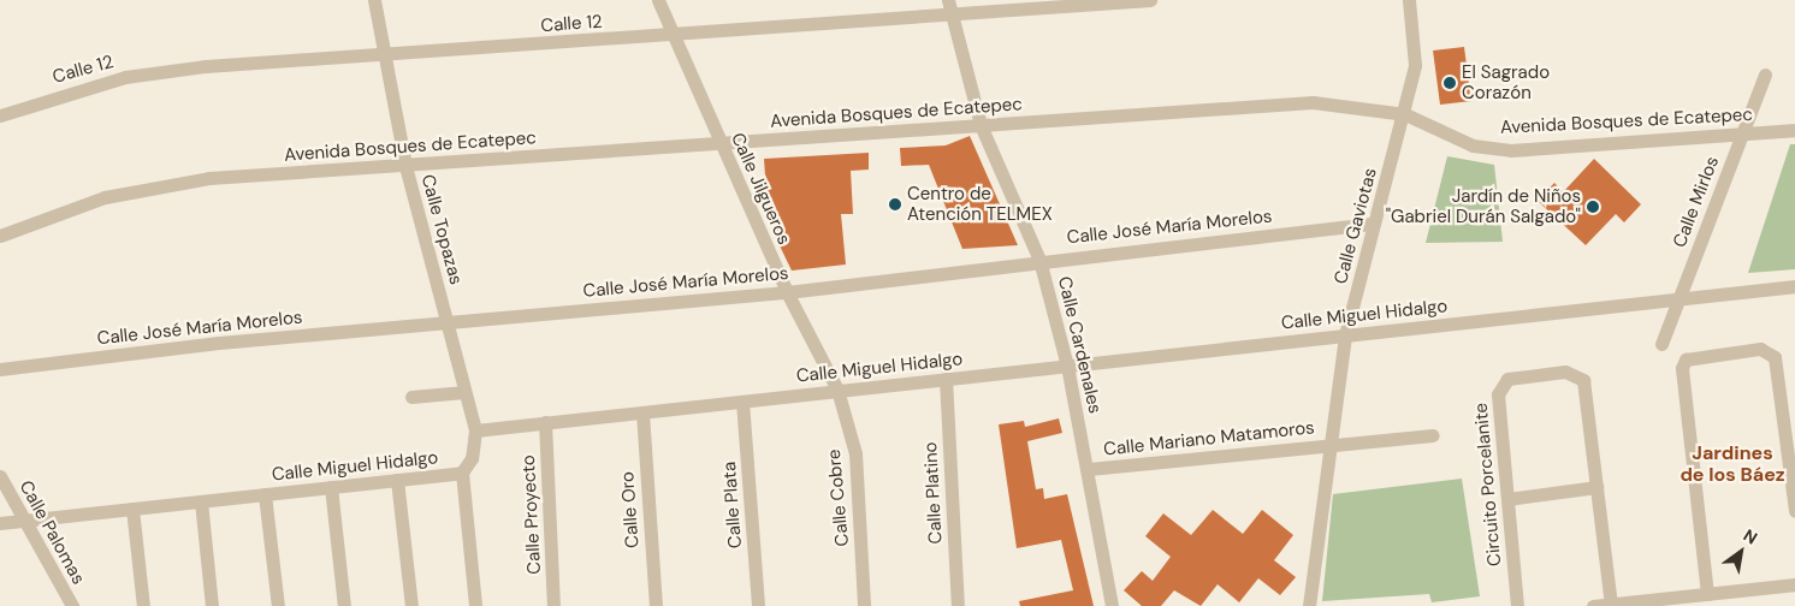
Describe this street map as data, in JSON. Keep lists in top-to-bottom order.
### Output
{
  "streets": {
    "street": [
      "Calle 12",
      "Avenida Bosques de Ecatepec",
      "Calle Jilgueros",
      "Calle Mirlos",
      "Calle Gaviotas",
      "Calle José María Morelos",
      "Calle Topazas",
      "Calle Miguel Hidalgo",
      "Calle Cardenales",
      "Calle Mariano Matamoros",
      "Circuito Porcelanite",
      "Calle Platino",
      "Calle Cobre",
      "Calle Plata",
      "Calle Oro",
      "Calle Proyecto",
      "Calle Palomas"
    ]
  },
  "crossings": [
    ["Calle 12", "Calle Jilgueros"],
    ["Calle 12", "Calle Topazas"],
    ["Calle 12", "Calle Cardenales"],
    ["Avenida Bosques de Ecatepec", "Calle Jilgueros"],
    ["Avenida Bosques de Ecatepec", "Calle Mirlos"],
    ["Avenida Bosques de Ecatepec", "Calle Gaviotas"],
    ["Avenida Bosques de Ecatepec", "Calle Topazas"],
    ["Avenida Bosques de Ecatepec", "Calle Cardenales"],
    ["Calle Jilgueros", "Calle José María Morelos"],
    ["Calle Jilgueros", "Calle Miguel Hidalgo"],
    ["Calle Jilgueros", "Calle Cobre"],
    ["Calle Mirlos", "Calle Miguel Hidalgo"],
    ["Calle Gaviotas", "Calle José María Morelos"],
    ["Calle Gaviotas", "Calle Miguel Hidalgo"],
    ["Calle Gaviotas", "Calle Mariano Matamoros"],
    ["Calle José María Morelos", "Calle Topazas"],
    ["Calle José María Morelos", "Calle Cardenales"],
    ["Calle Topazas", "Calle Miguel Hidalgo"],
    ["Calle Miguel Hidalgo", "Calle Cardenales"],
    ["Calle Miguel Hidalgo", "Calle Platino"],
    ["Calle Miguel Hidalgo", "Calle Cobre"],
    ["Calle Miguel Hidalgo", "Calle Plata"],
    ["Calle Miguel Hidalgo", "Calle Oro"],
    ["Calle Miguel Hidalgo", "Calle Proyecto"],
    ["Calle Miguel Hidalgo", "Calle Palomas"],
    ["Calle Cardenales", "Calle Mariano Matamoros"]
  ],
  "districts": ["Jardines de los Báez"],
  "places": ["El Sagrado Corazón", "Centro de Atención TELMEX", "Jardín de Niños \"Gabriel Durán Salgado\""],
  "north": "top right"
}
